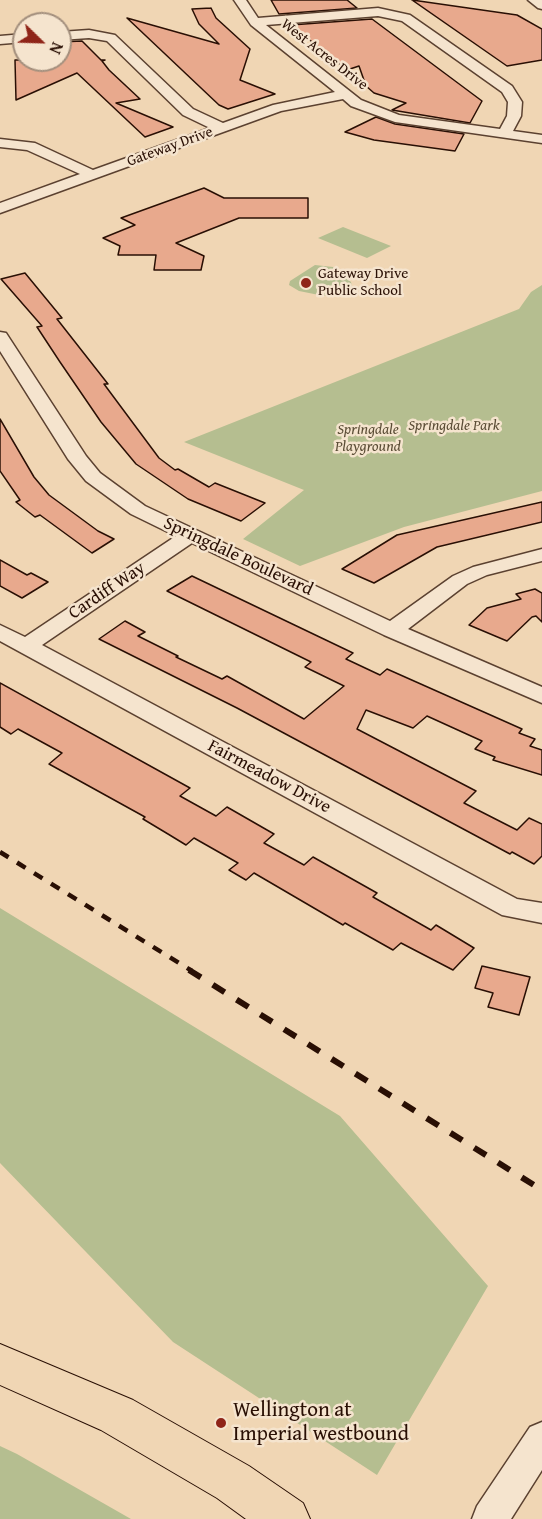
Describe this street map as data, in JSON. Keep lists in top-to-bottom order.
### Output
{
  "streets": {
    "street": [
      "West Acres Drive",
      "Gateway Drive",
      "Springdale Boulevard",
      "Cardiff Way",
      "Fairmeadow Drive"
    ]
  },
  "crossings": [
    ["West Acres Drive", "Gateway Drive"],
    ["Springdale Boulevard", "Cardiff Way"],
    ["Cardiff Way", "Fairmeadow Drive"]
  ],
  "parks": ["Springdale Park", "Springdale Playground"],
  "places": ["Gateway Drive Public School", "Wellington at Imperial westbound"],
  "north": "bottom right"
}
